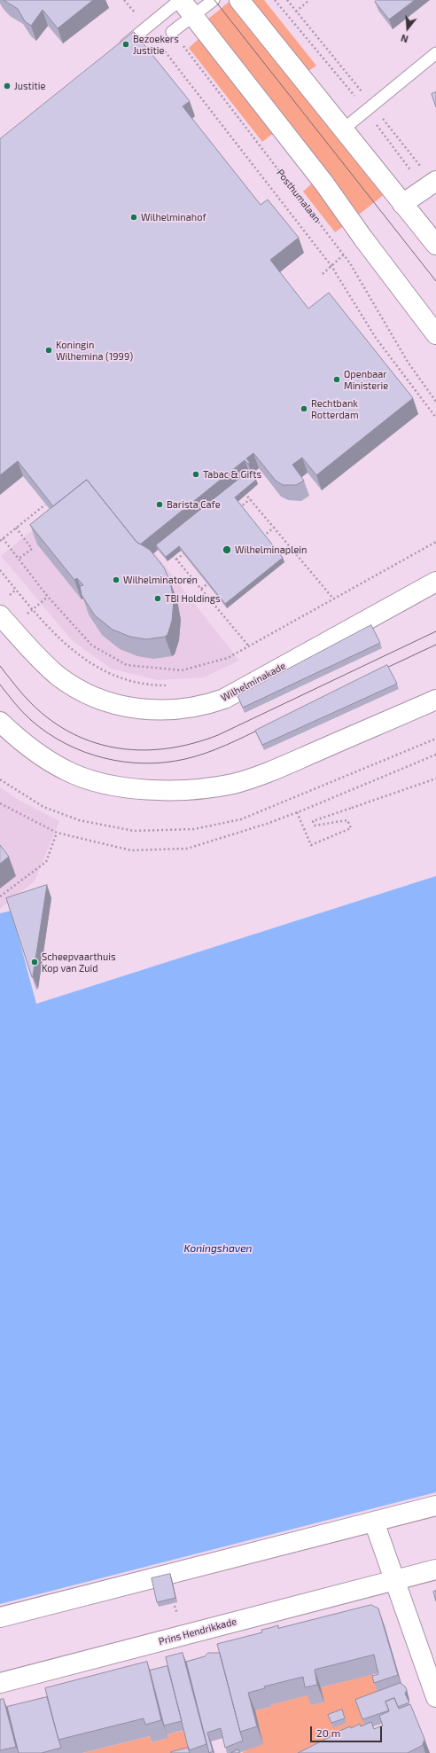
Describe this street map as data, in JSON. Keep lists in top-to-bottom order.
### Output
{
  "streets": {
    "main road": ["Wilhelminakade", "Prins Hendrikkade"],
    "path": ["Posthumalaan"]
  },
  "water": ["Koningshaven"],
  "places": [
    "Bezoekers Justitie",
    "Justitie",
    "Wilhelminahof",
    "Koningin Wilhemina (1999)",
    "Openbaar Ministerie",
    "Rechtbank Rotterdam",
    "Tabac & Gifts",
    "Barista Cafe",
    "Wilhelminaplein",
    "Wilhelminatoren",
    "TBI Holdings",
    "Scheepvaarthuis Kop van Zuid"
  ],
  "scale_bar": "20 m",
  "north": "bottom"
}
